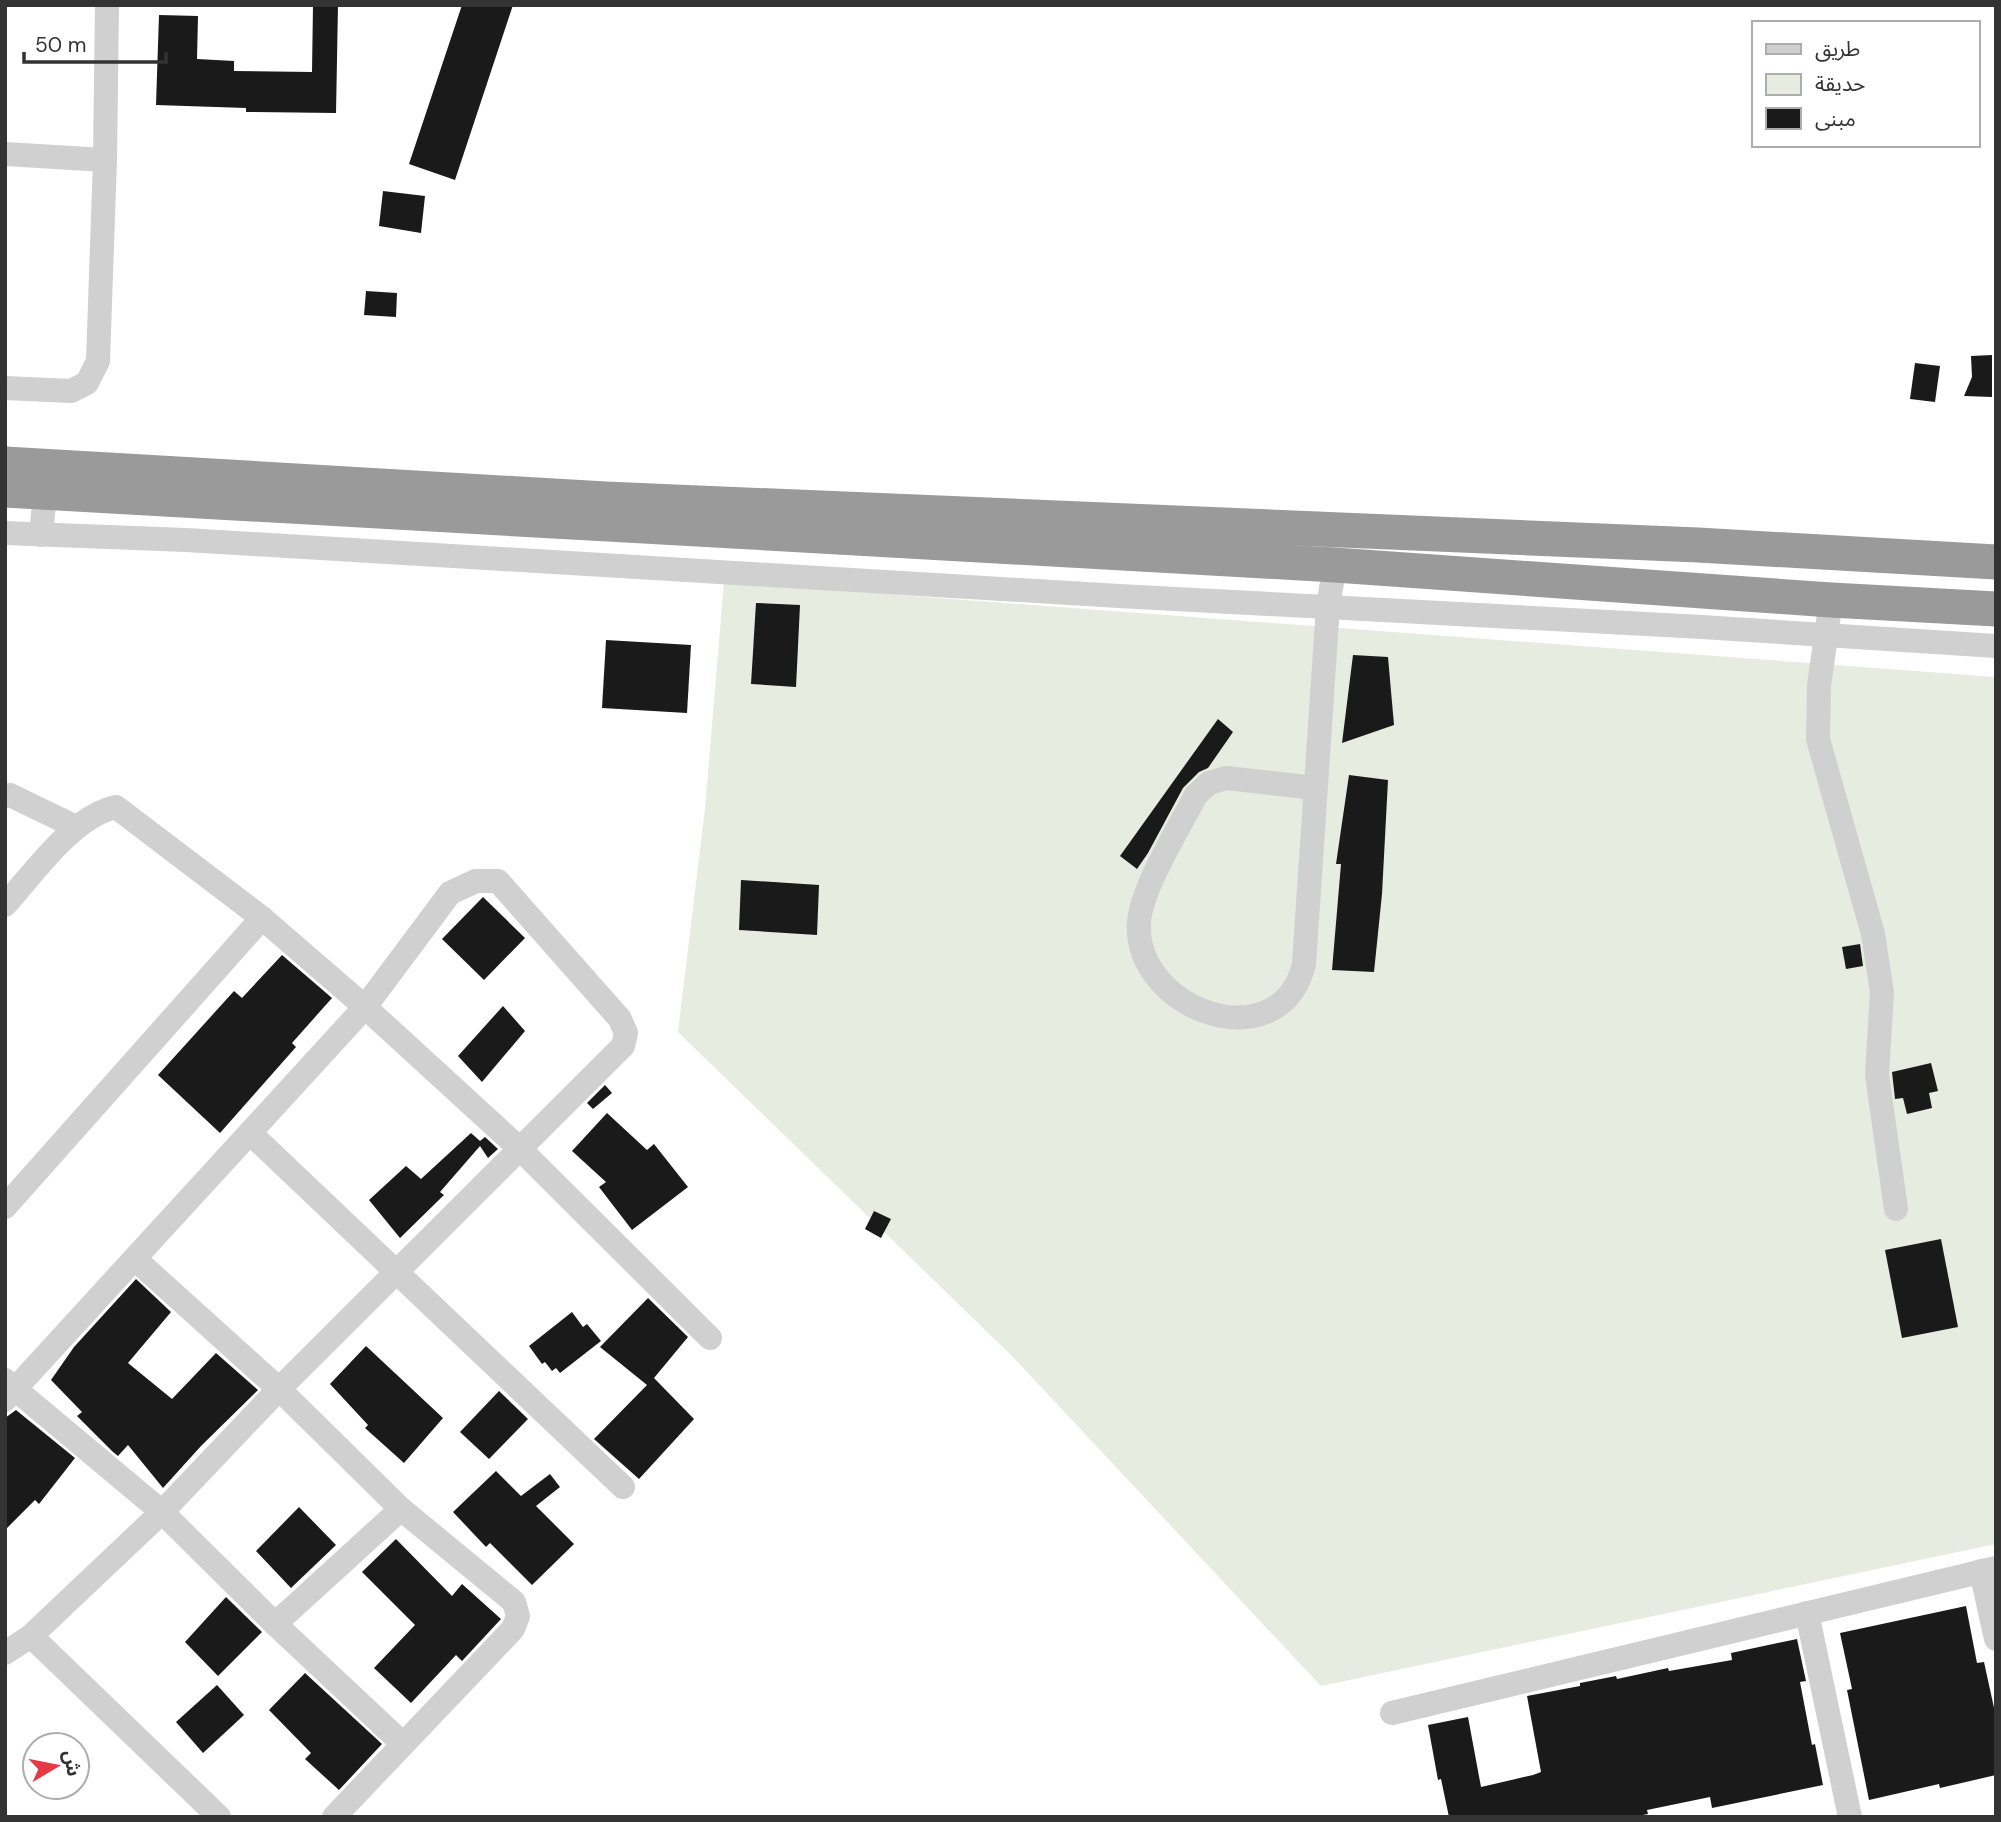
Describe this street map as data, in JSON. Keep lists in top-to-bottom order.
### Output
{
  "legend": ["طريق", "حديقة", "مبنى"],
  "scale_bar": "50 m",
  "north": "right"
}
